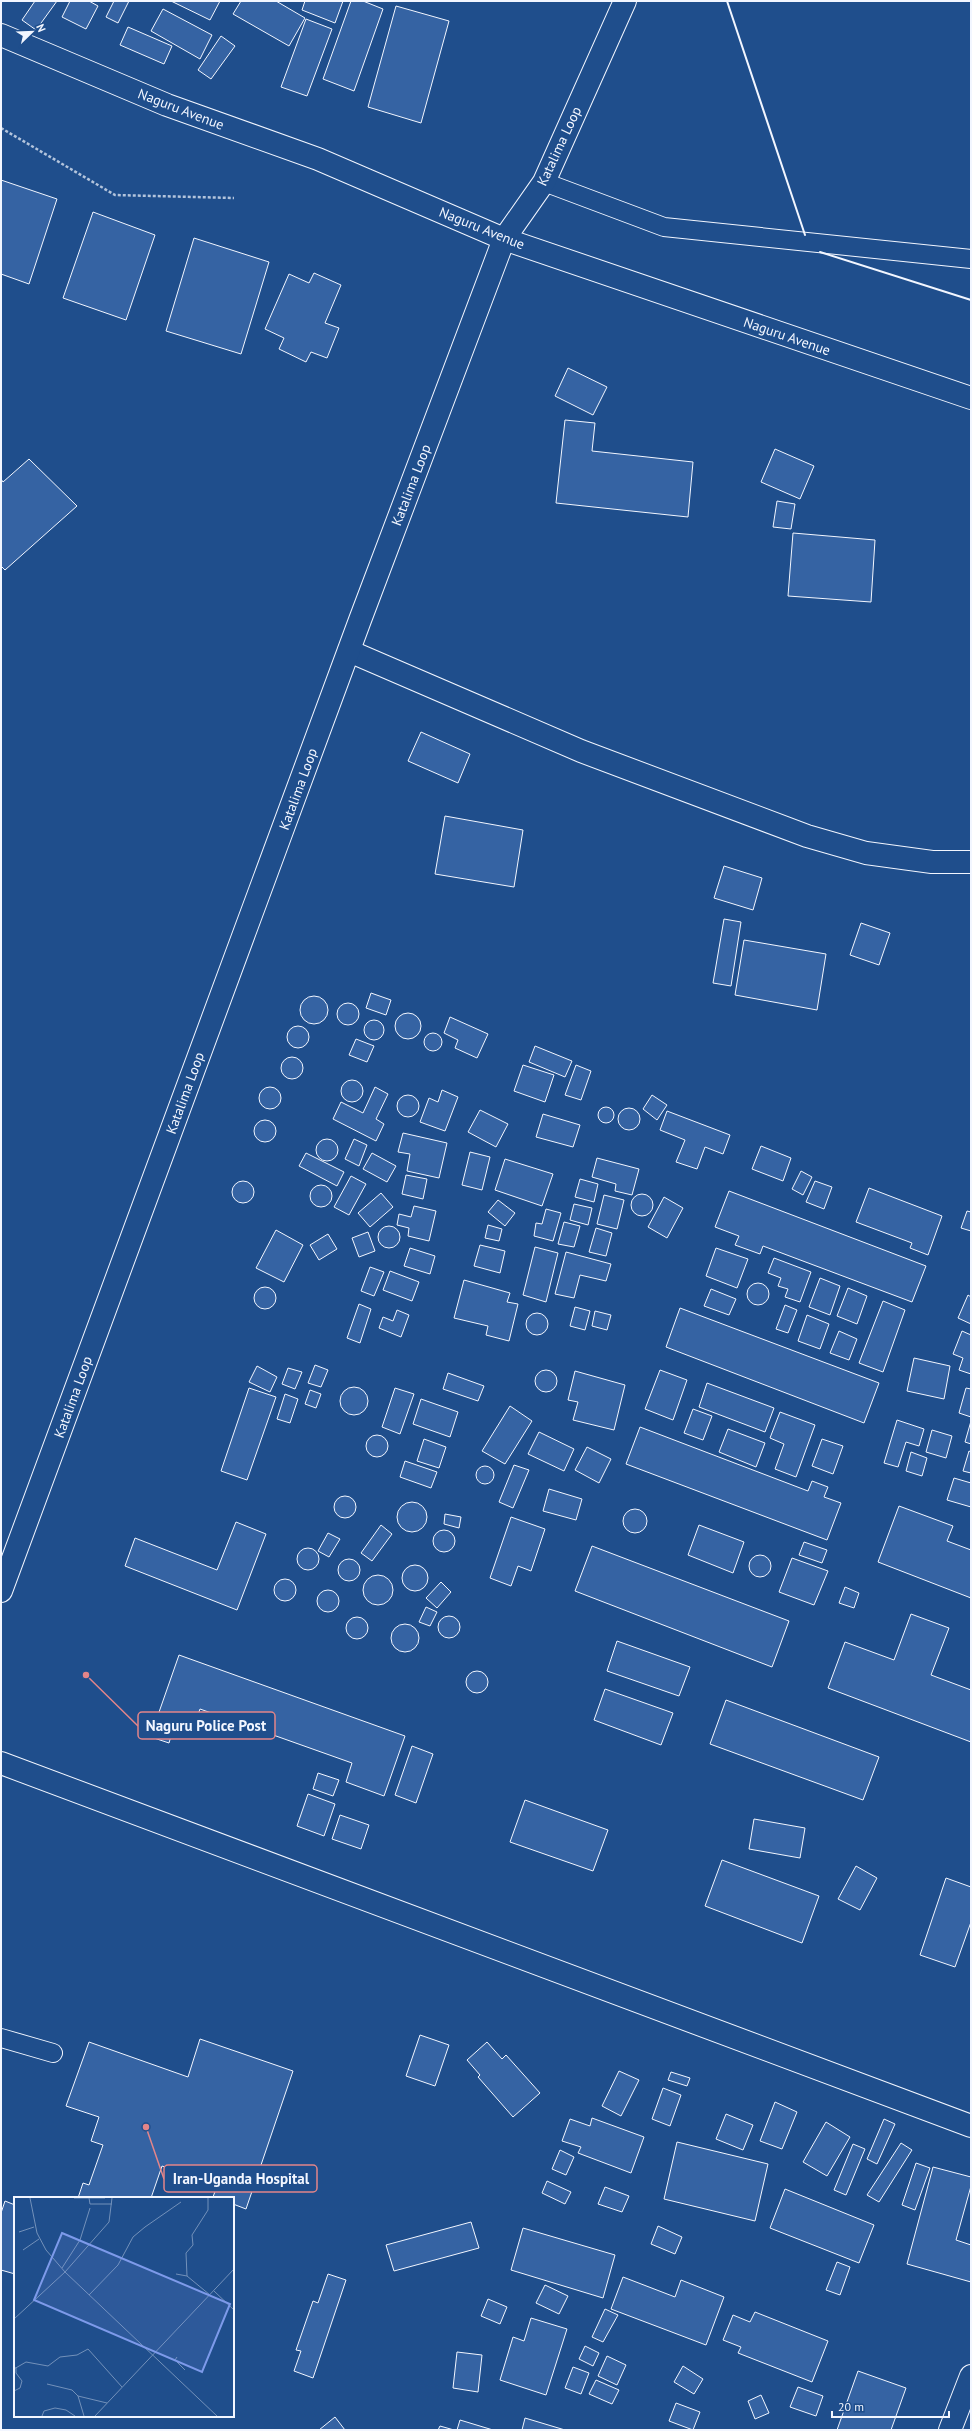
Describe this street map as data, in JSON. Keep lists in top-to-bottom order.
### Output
{
  "streets": {
    "street": ["Naguru Avenue", "Katalima Loop"]
  },
  "crossings": [
    ["Naguru Avenue", "Katalima Loop"]
  ],
  "places": ["Naguru Police Post", "Iran-Uganda Hospital"],
  "scale_bar": "20 m",
  "north": "top right"
}
